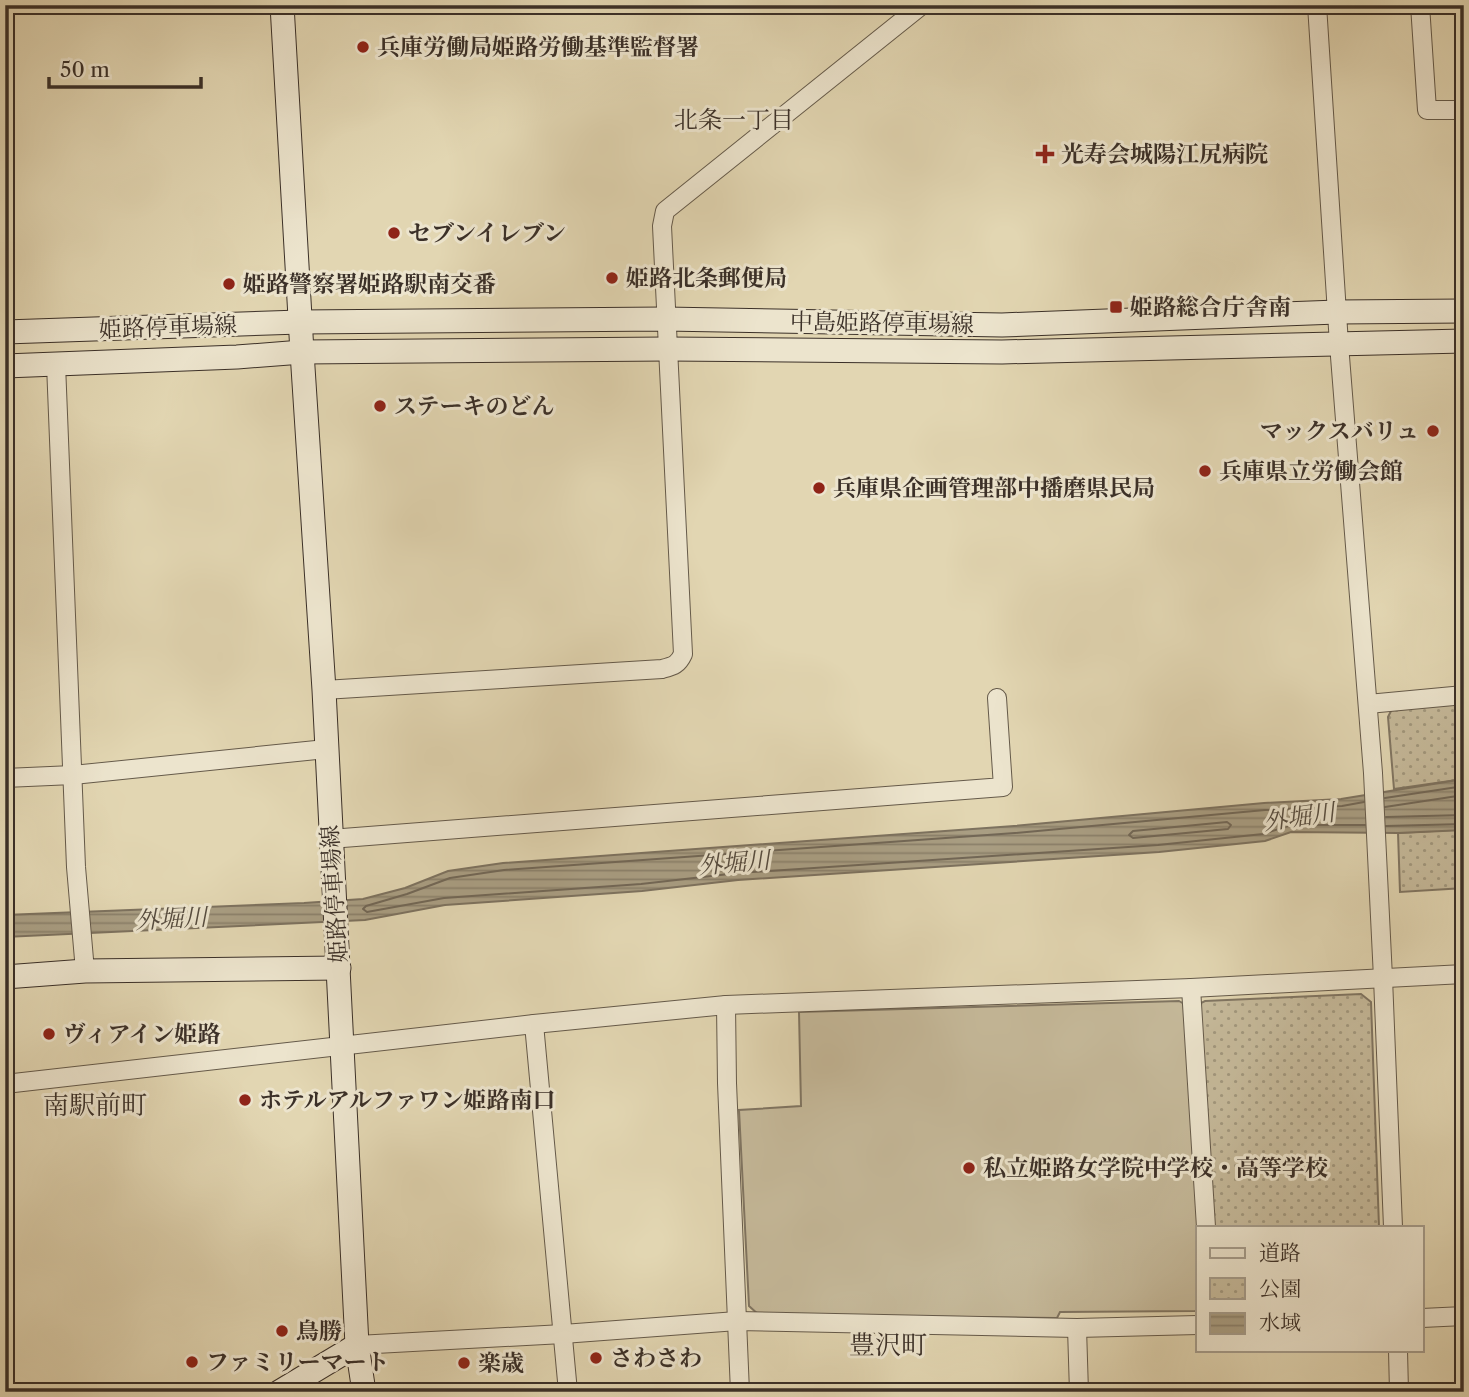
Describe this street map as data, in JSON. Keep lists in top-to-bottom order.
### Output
{
  "streets": {
    "main road": ["中島姫路停車場線", "姫路停車場線"]
  },
  "crossings": [
    ["中島姫路停車場線", "姫路停車場線"]
  ],
  "districts": ["北条一丁目", "南駅前町", "豊沢町"],
  "water": ["外堀川"],
  "places": {
    "other": [
      "兵庫労働局姫路労働基準監督署",
      "セブンイレブン",
      "姫路北条郵便局",
      "姫路警察署姫路駅南交番",
      "ステーキのどん",
      "マックスバリュ",
      "兵庫県立労働会館",
      "兵庫県企画管理部中播磨県民局",
      "ヴィアイン姫路",
      "ホテルアルファワン姫路南口",
      "私立姫路女学院中学校・高等学校",
      "鳥勝",
      "さわさわ",
      "ファミリーマート",
      "楽歳"
    ],
    "health": ["光寿会城陽江尻病院"],
    "transit": ["姫路総合庁舎南"]
  },
  "legend": ["道路", "公園", "水域"],
  "scale_bar": "50 m"
}
